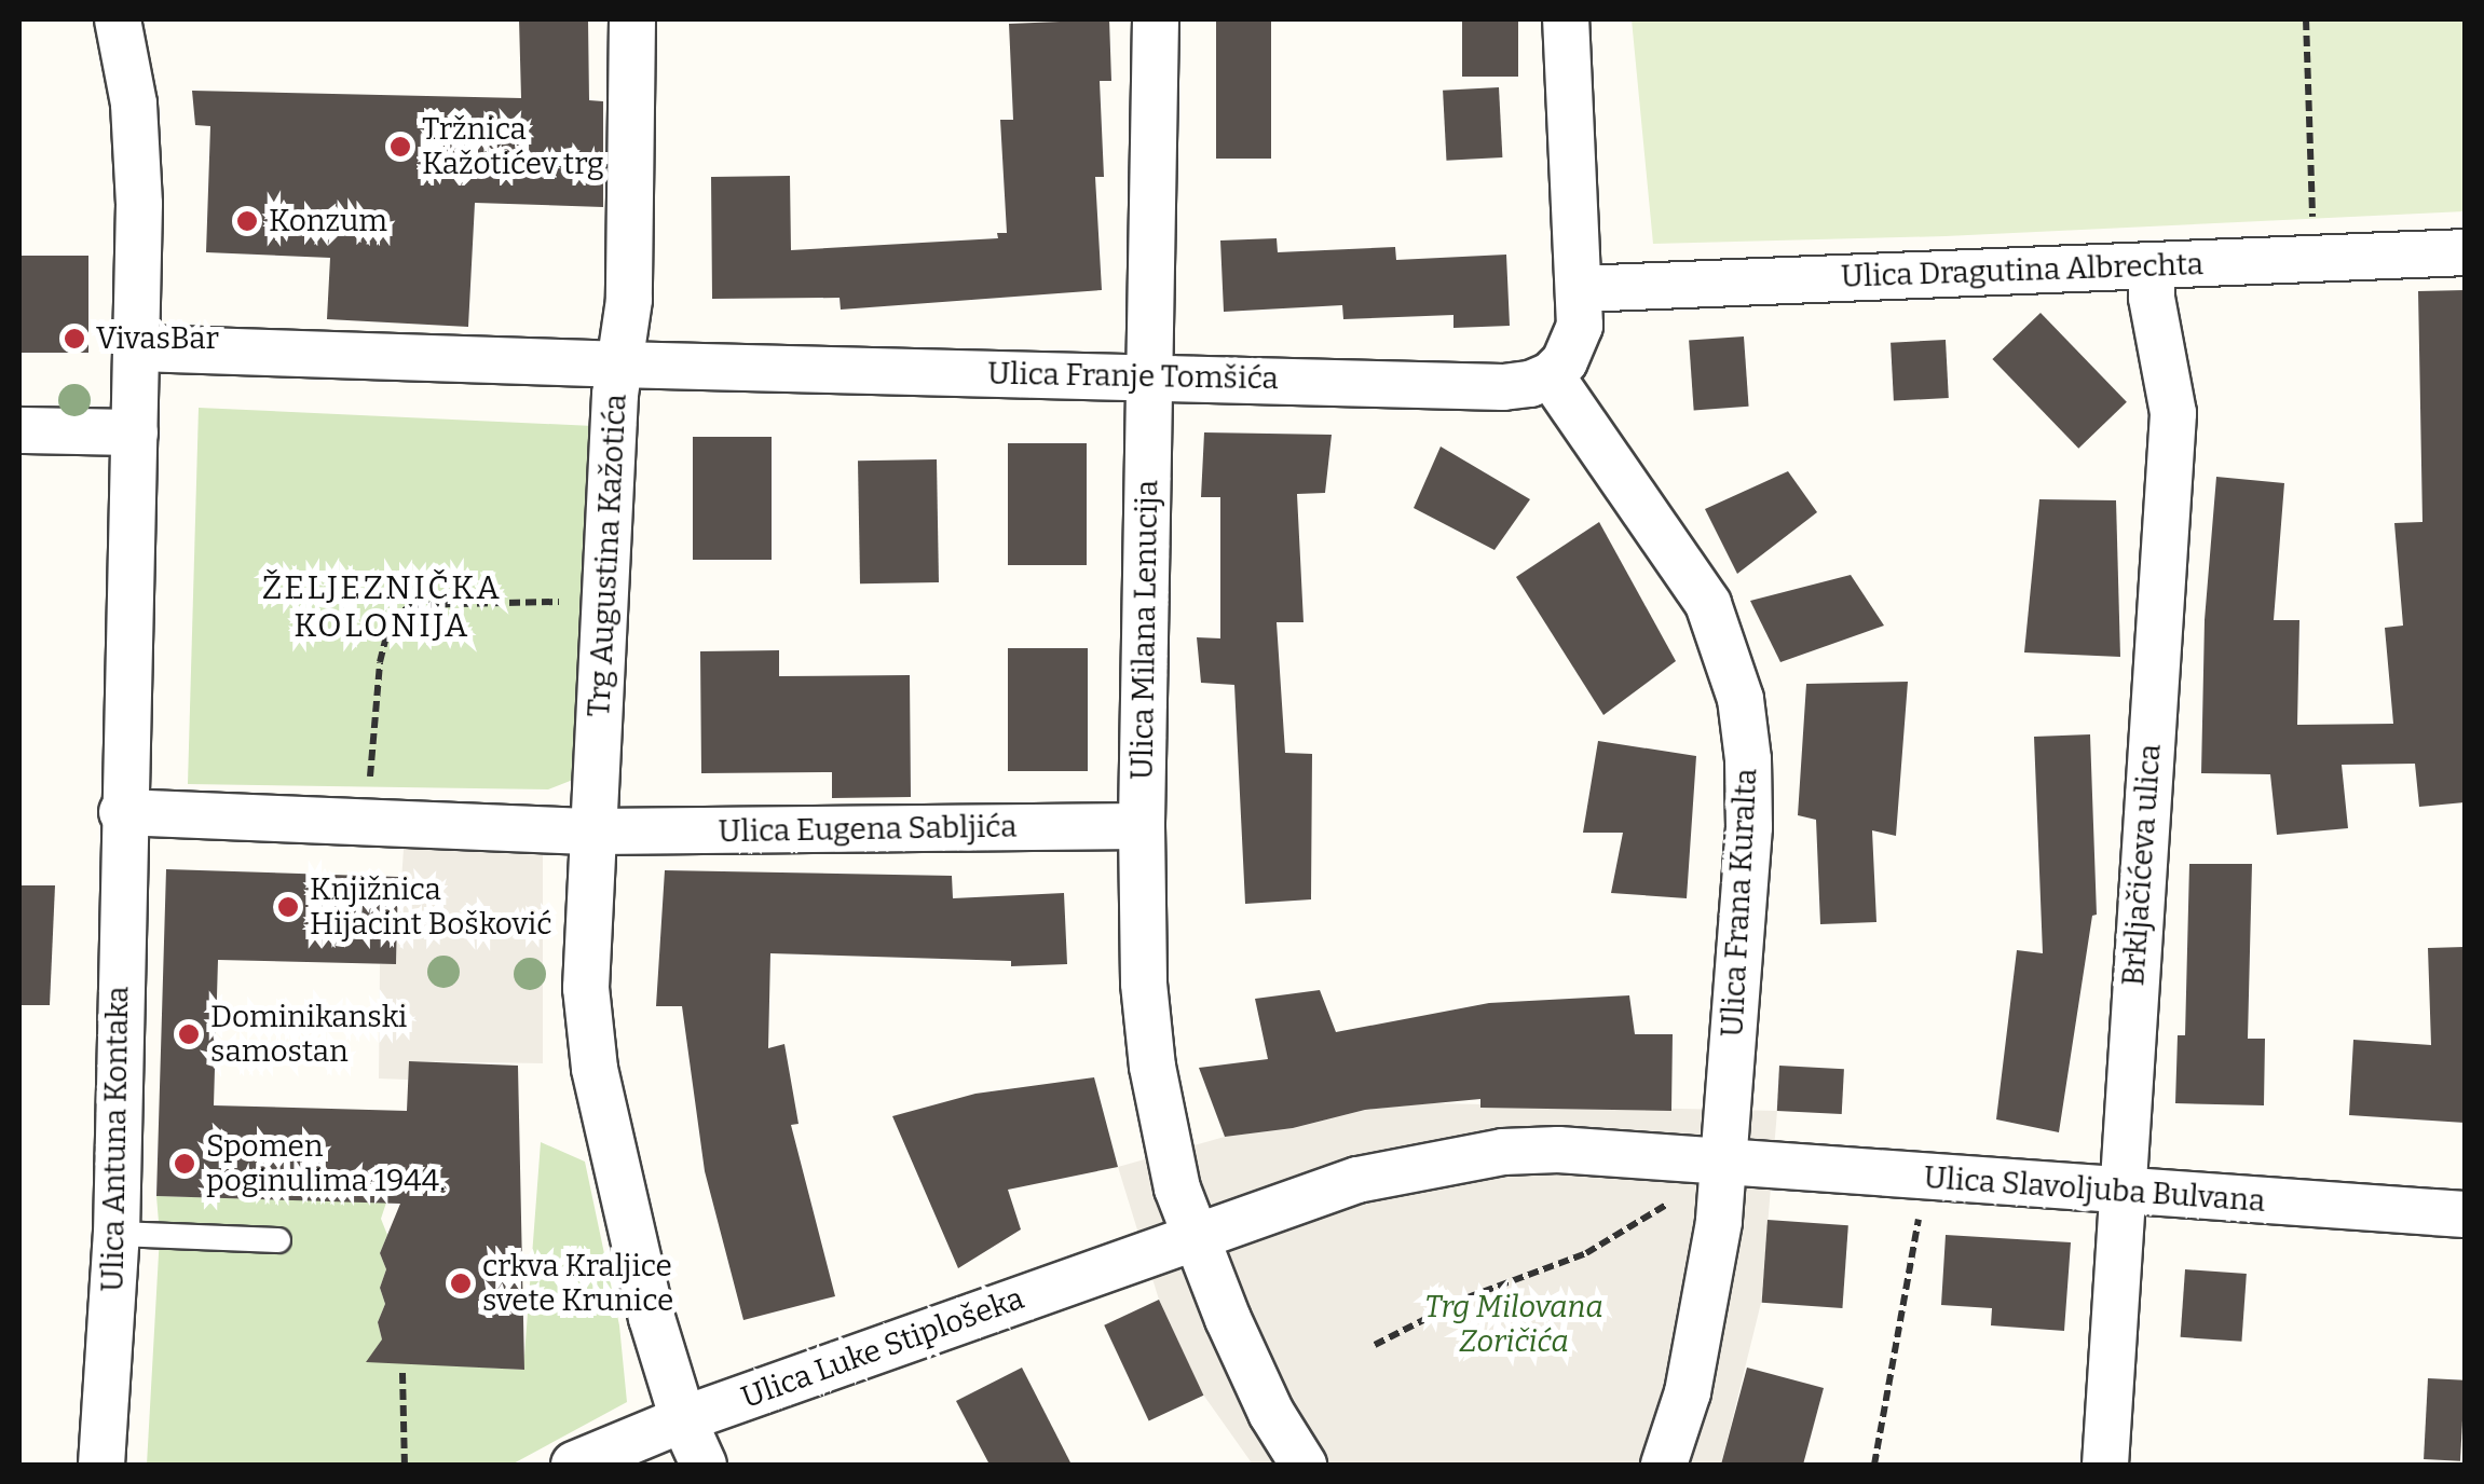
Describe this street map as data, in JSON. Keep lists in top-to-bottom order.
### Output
{
  "streets": {
    "street": [
      "Ulica Dragutina Albrechta",
      "Ulica Franje Tomšića",
      "Trg Augustina Kažotića",
      "Ulica Milana Lenucija",
      "Ulica Eugena Sabljića",
      "Brkljačićeva ulica",
      "Ulica Frana Kuralta",
      "Ulica Antuna Kontaka",
      "Ulica Slavoljuba Bulvana",
      "Ulica Luke Stiplošeka"
    ]
  },
  "crossings": [
    ["Ulica Dragutina Albrechta", "Brkljačićeva ulica"],
    ["Ulica Franje Tomšića", "Trg Augustina Kažotića"],
    ["Ulica Franje Tomšića", "Ulica Milana Lenucija"],
    ["Ulica Franje Tomšića", "Ulica Frana Kuralta"],
    ["Trg Augustina Kažotića", "Ulica Eugena Sabljića"],
    ["Trg Augustina Kažotića", "Ulica Luke Stiplošeka"],
    ["Ulica Milana Lenucija", "Ulica Eugena Sabljića"],
    ["Ulica Milana Lenucija", "Ulica Luke Stiplošeka"],
    ["Brkljačićeva ulica", "Ulica Slavoljuba Bulvana"],
    ["Ulica Frana Kuralta", "Ulica Slavoljuba Bulvana"]
  ],
  "districts": ["ŽELJEZNIČKA KOLONIJA"],
  "parks": ["Trg Milovana Zoričića"],
  "places": [
    "Tržnica Kažotićev trg",
    "Konzum",
    "VivasBar",
    "Knjižnica Hijacint Bošković",
    "Dominikanski samostan",
    "Spomen poginulima 1944.",
    "crkva Kraljice svete Krunice"
  ]
}
